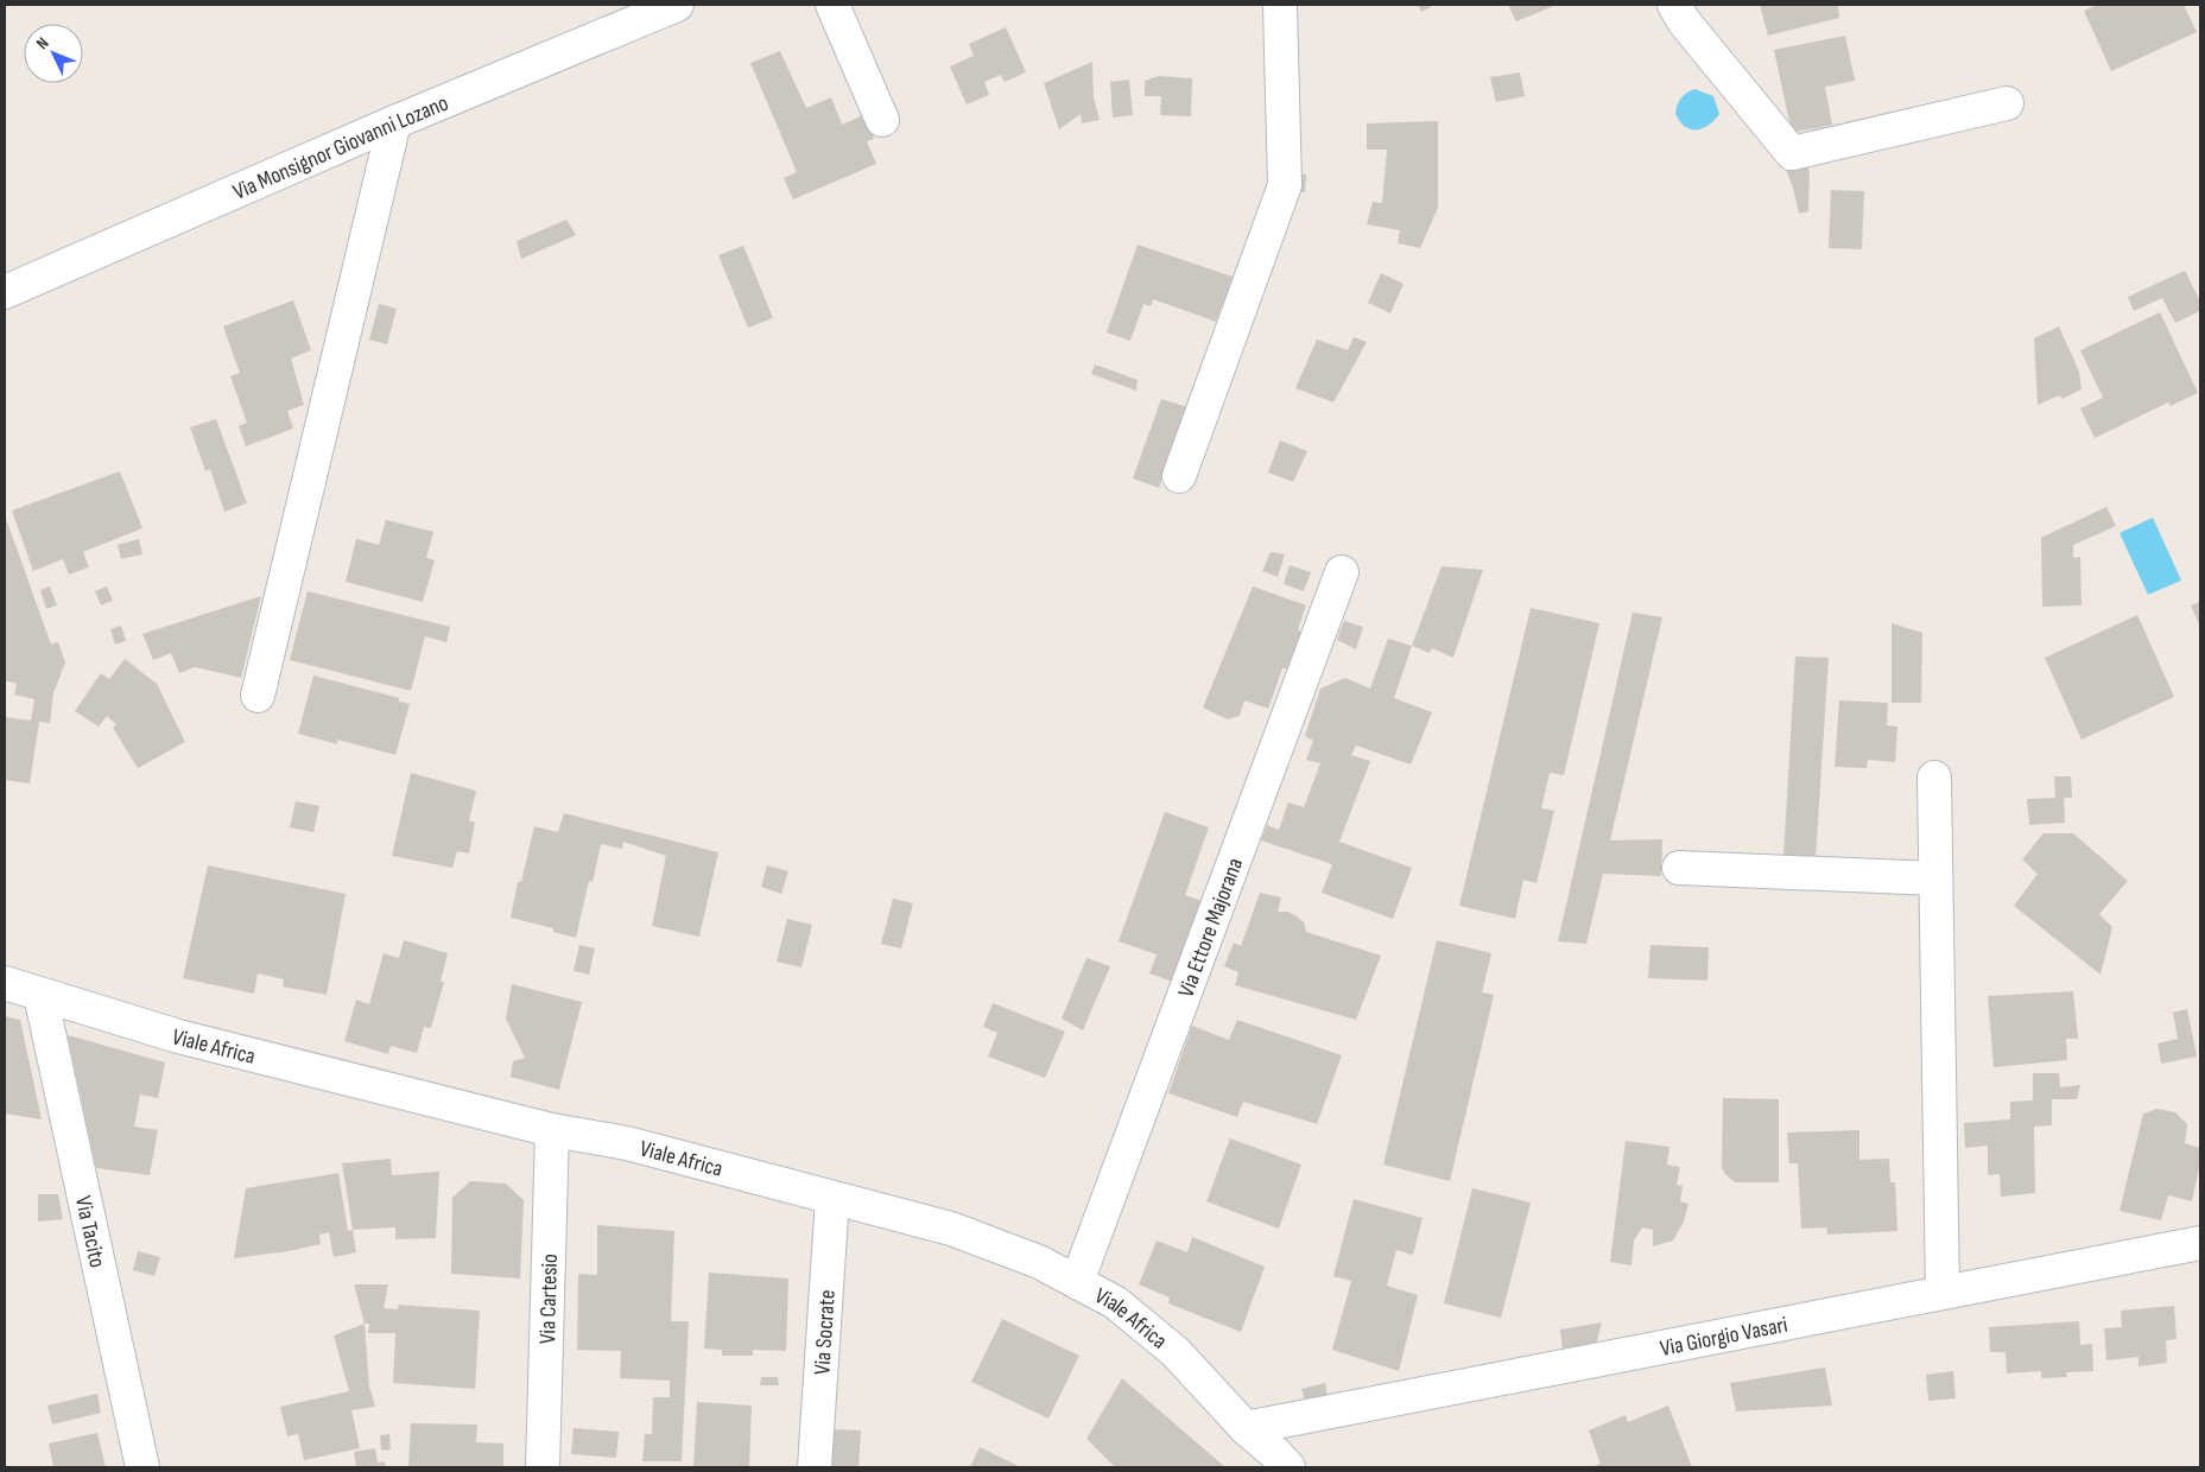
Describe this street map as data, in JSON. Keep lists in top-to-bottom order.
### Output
{
  "streets": {
    "street": [
      "Via Monsignor Giovanni Lozano",
      "Via Ettore Majorana",
      "Viale Africa",
      "Via Tacito",
      "Via Cartesio",
      "Via Socrate",
      "Via Giorgio Vasari"
    ]
  },
  "crossings": [
    ["Via Ettore Majorana", "Viale Africa"],
    ["Viale Africa", "Via Tacito"],
    ["Viale Africa", "Via Cartesio"],
    ["Viale Africa", "Via Socrate"],
    ["Viale Africa", "Via Giorgio Vasari"]
  ],
  "north": "top left"
}
